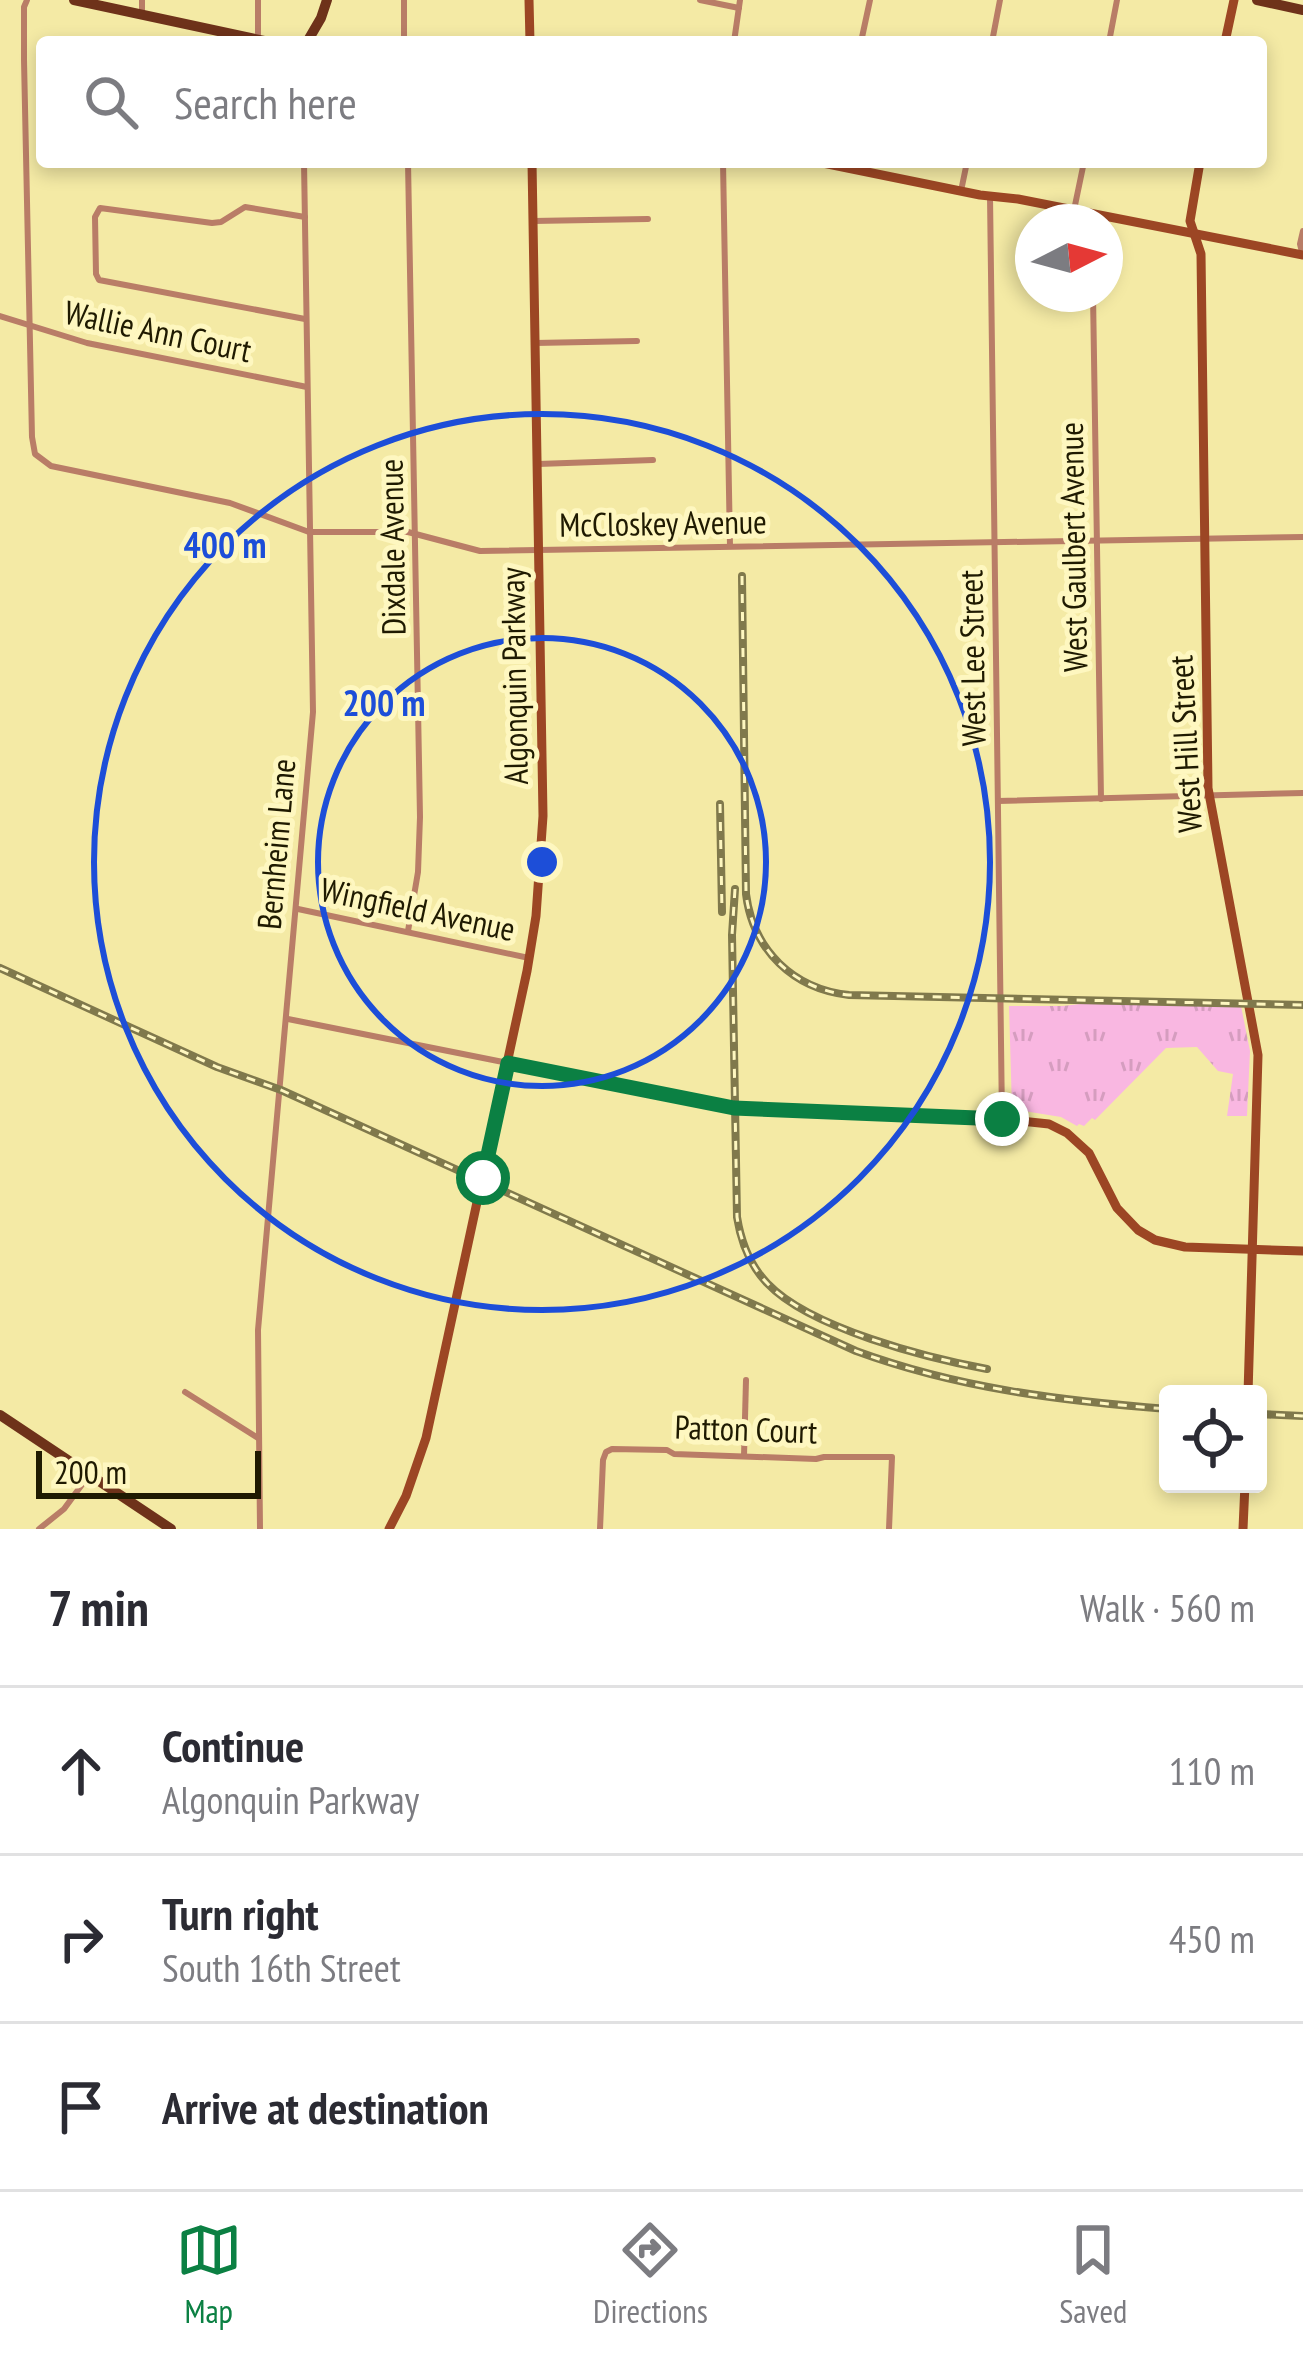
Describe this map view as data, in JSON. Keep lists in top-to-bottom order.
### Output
{
  "streets": {
    "street": [
      "Wallie Ann Court",
      "McCloskey Avenue",
      "Dixdale Avenue",
      "West Gaulbert Avenue",
      "West Lee Street",
      "Algonquin Parkway",
      "West Hill Street",
      "Bernheim Lane",
      "Wingfield Avenue",
      "Patton Court"
    ]
  },
  "crossings": [
    ["Wallie Ann Court", "McCloskey Avenue"],
    ["Wallie Ann Court", "Bernheim Lane"],
    ["McCloskey Avenue", "Dixdale Avenue"],
    ["McCloskey Avenue", "West Gaulbert Avenue"],
    ["McCloskey Avenue", "West Lee Street"],
    ["McCloskey Avenue", "Algonquin Parkway"],
    ["McCloskey Avenue", "West Hill Street"],
    ["McCloskey Avenue", "Bernheim Lane"],
    ["Dixdale Avenue", "Wingfield Avenue"],
    ["Algonquin Parkway", "Wingfield Avenue"],
    ["Bernheim Lane", "Wingfield Avenue"]
  ],
  "scale_bar": "200 m",
  "north": "right",
  "page": {
    "search": "Search here",
    "scale": "200 m",
    "heading": ["7 min", "Walk · 560 m"],
    "list": [
      ["Continue", "Algonquin Parkway", "110 m"],
      ["Turn right", "South 16th Street", "450 m"],
      "Arrive at destination"
    ],
    "nav": ["Map", "Directions", "Saved"]
  },
  "rings": ["400 m", "200 m"]
}
